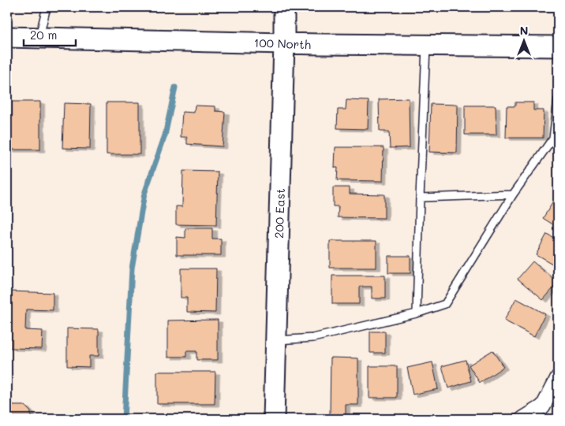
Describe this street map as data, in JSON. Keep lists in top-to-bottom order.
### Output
{
  "streets": {
    "street": ["100 North", "200 East"]
  },
  "crossings": [
    ["100 North", "200 East"]
  ],
  "scale_bar": "20 m",
  "north": "top"
}
